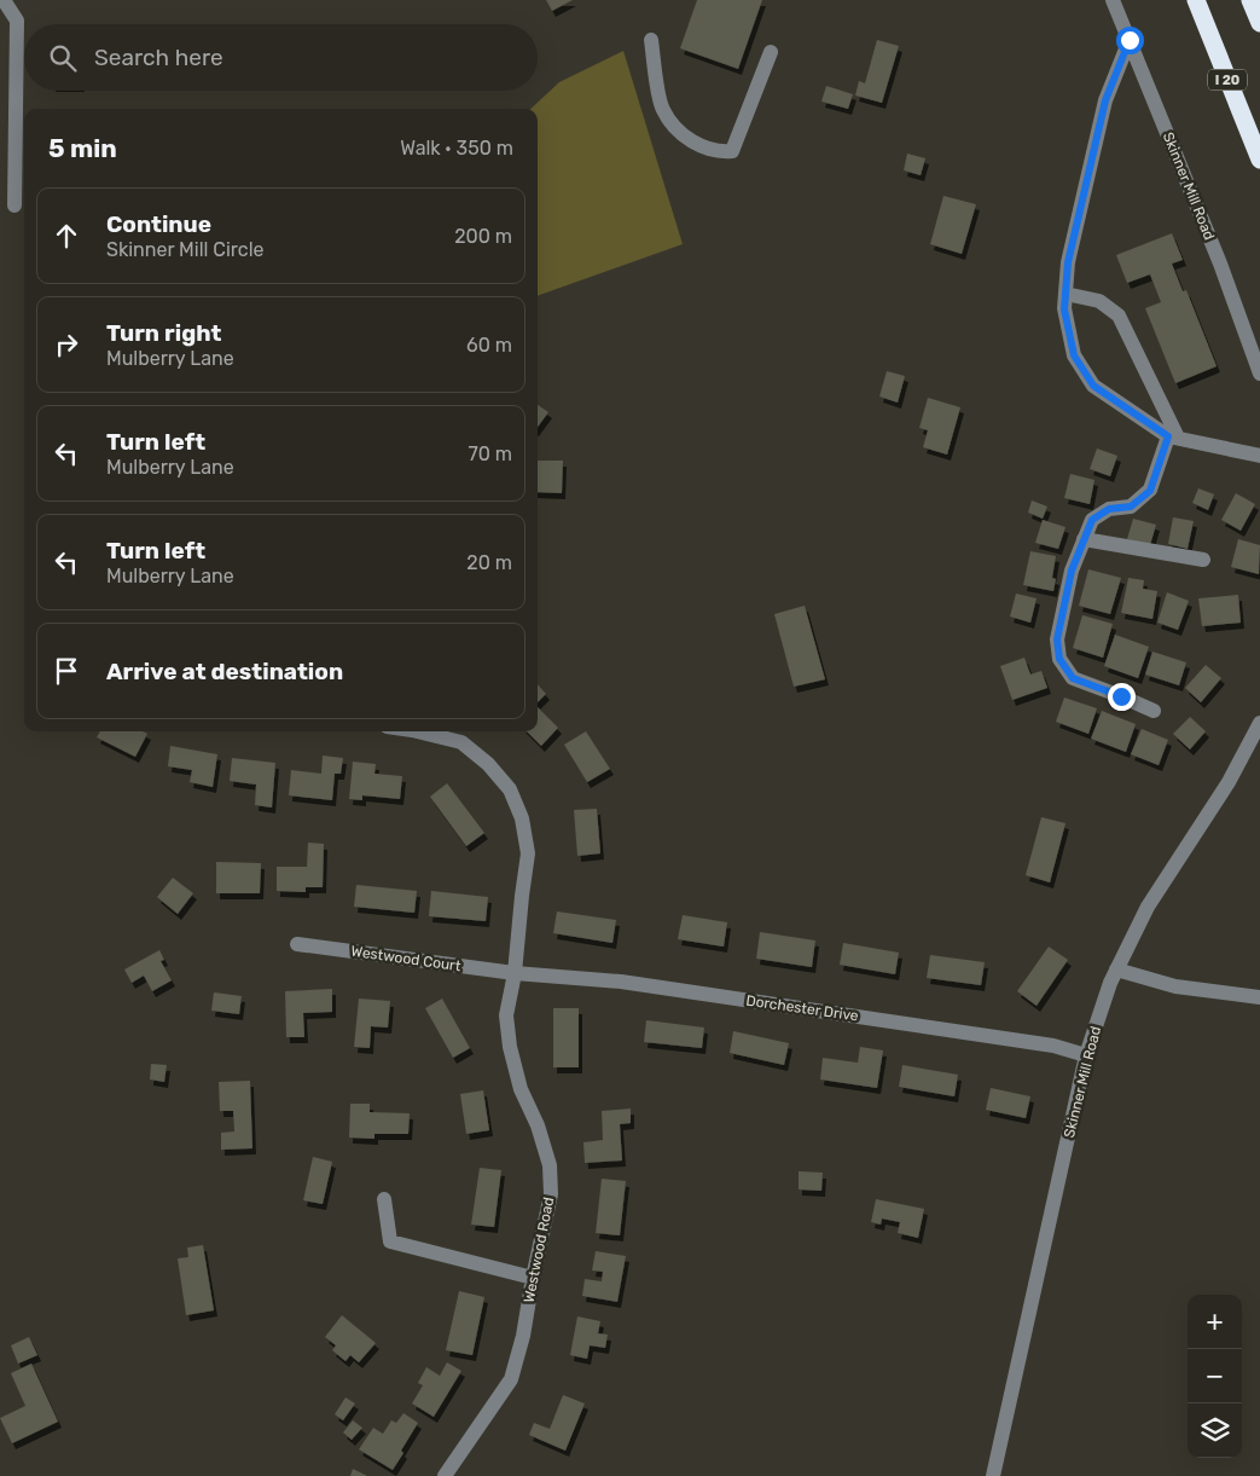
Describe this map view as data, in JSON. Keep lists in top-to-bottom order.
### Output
{
  "streets": {
    "highway": ["I 20"],
    "street": [
      "Skinner Mill Road",
      "Westwood Court",
      "Dorchester Drive",
      "Westwood Road"
    ]
  },
  "crossings": [
    ["Skinner Mill Road", "Dorchester Drive"],
    ["Westwood Court", "Dorchester Drive"],
    ["Westwood Court", "Westwood Road"],
    ["Dorchester Drive", "Westwood Road"]
  ],
  "page": {
    "search": "Search here",
    "heading": ["5 min", "Walk · 350 m"],
    "list": [
      ["Continue", "Skinner Mill Circle", "200 m"],
      ["Turn right", "Mulberry Lane", "60 m"],
      ["Turn left", "Mulberry Lane", "70 m"],
      ["Turn left", "Mulberry Lane", "20 m"],
      "Arrive at destination"
    ],
    "map_buttons": ["+", "−"]
  }
}
